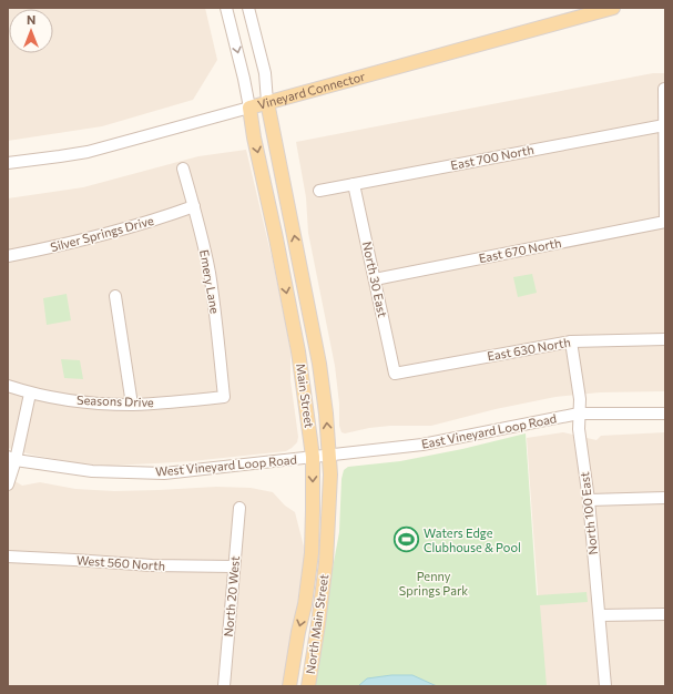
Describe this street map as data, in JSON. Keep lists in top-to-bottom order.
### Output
{
  "streets": {
    "main road": ["Vineyard Connector", "Main Street", "North Main Street"],
    "street": [
      "East 700 North",
      "Silver Springs Drive",
      "East 670 North",
      "North 30 East",
      "Emery Lane",
      "East 630 North",
      "Seasons Drive",
      "East Vineyard Loop Road",
      "West Vineyard Loop Road",
      "North 100 East",
      "West 560 North",
      "North 20 West"
    ]
  },
  "crossings": [
    ["Vineyard Connector", "Main Street"],
    ["East 700 North", "North 30 East"],
    ["Silver Springs Drive", "Emery Lane"],
    ["East 670 North", "North 30 East"],
    ["North 30 East", "East 630 North"],
    ["Emery Lane", "Seasons Drive"],
    ["East 630 North", "North 100 East"],
    ["Main Street", "East Vineyard Loop Road"],
    ["Main Street", "West Vineyard Loop Road"],
    ["Main Street", "North Main Street"],
    ["East Vineyard Loop Road", "West Vineyard Loop Road"],
    ["East Vineyard Loop Road", "North 100 East"],
    ["West 560 North", "North 20 West"]
  ],
  "parks": ["Penny Springs Park"],
  "places": {
    "sports": ["Waters Edge Clubhouse & Pool"]
  },
  "north": "top"
}
